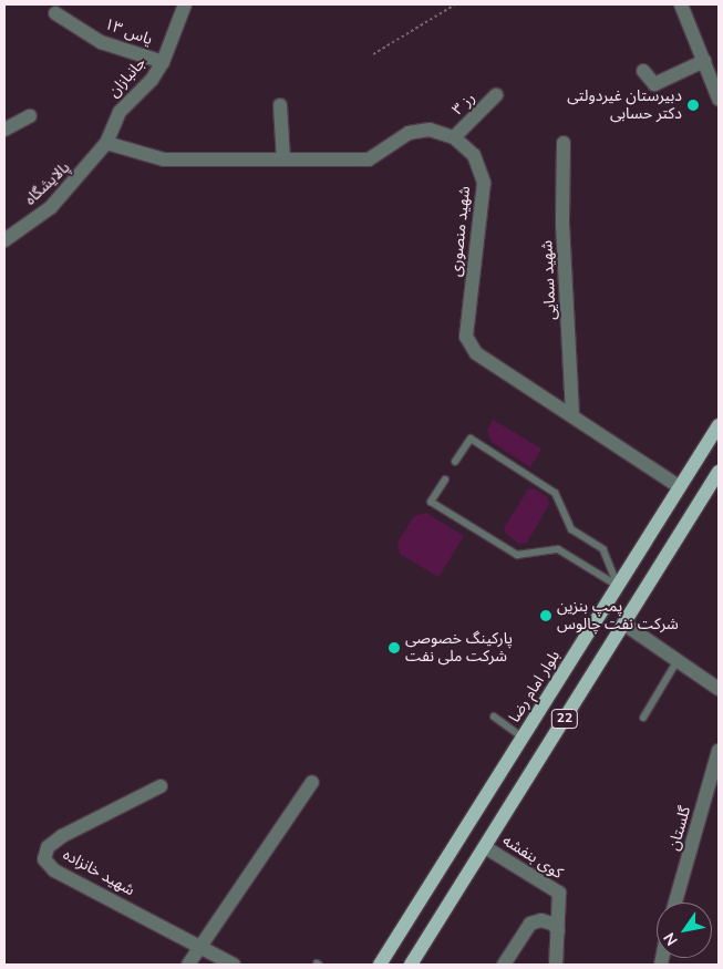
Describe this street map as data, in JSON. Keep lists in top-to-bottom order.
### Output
{
  "streets": {
    "main road": ["بلوار امام رضا", "22"],
    "street": [
      "یاس ۱۳",
      "جانبازان",
      "رز ۳",
      "پالایشگاه",
      "شهید منصوری",
      "شهید سمایی",
      "گلستان",
      "کوی بنفشه",
      "شهید خانزاده"
    ]
  },
  "crossings": [
    ["یاس ۱۳", "جانبازان"],
    ["جانبازان", "پالایشگاه"],
    ["جانبازان", "شهید منصوری"],
    ["رز ۳", "شهید منصوری"],
    ["پالایشگاه", "شهید منصوری"],
    ["شهید منصوری", "شهید سمایی"],
    ["شهید منصوری", "بلوار امام رضا"],
    ["22", "کوی بنفشه"]
  ],
  "places": ["دبیرستان غیردولتی دکتر حسابی", "پمپ بنزین شرکت نفت چالوس", "پارکینگ خصوصی شرکت ملی نفت"],
  "north": "bottom left"
}
